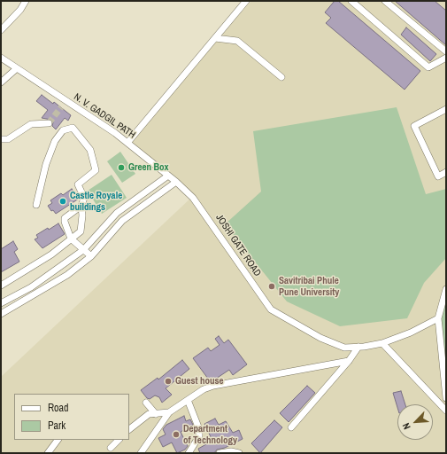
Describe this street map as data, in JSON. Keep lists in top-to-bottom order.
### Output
{
  "streets": {
    "street": ["N. V. GADGIL PATH", "JOSHI GATE ROAD"]
  },
  "crossings": [
    ["N. V. GADGIL PATH", "JOSHI GATE ROAD"]
  ],
  "places": [
    "Green Box",
    "Castle Royale buildings",
    "Savitribai Phule Pune University",
    "Guest house",
    "Department of Technology"
  ],
  "legend": ["Road", "Park"],
  "north": "bottom left"
}
